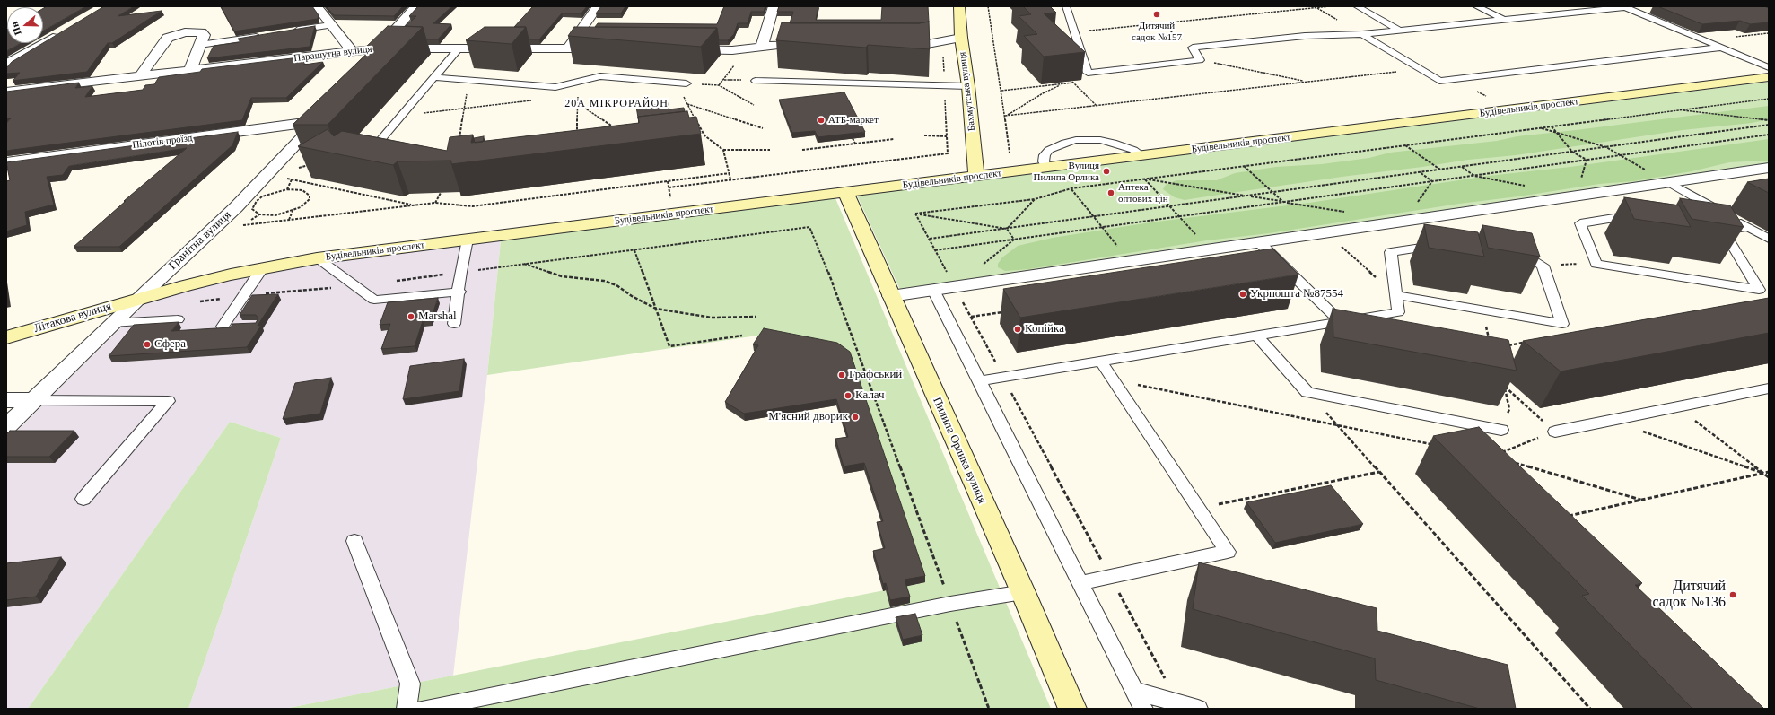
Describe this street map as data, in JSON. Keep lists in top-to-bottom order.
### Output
{
  "streets": {
    "main road": [
      "Бахмутська вулиця",
      "Будівельників проспект",
      "Літакова вулиця",
      "Пилипа Орлика вулиця"
    ],
    "street": ["Парашутна вулиця", "Пілотів проїзд", "Гранітна вулиця"]
  },
  "crossings": [
    ["Бахмутська вулиця", "Будівельників проспект"],
    ["Будівельників проспект", "Гранітна вулиця"],
    ["Будівельників проспект", "Літакова вулиця"],
    ["Будівельників проспект", "Пилипа Орлика вулиця"],
    ["Пілотів проїзд", "Гранітна вулиця"],
    ["Гранітна вулиця", "Літакова вулиця"]
  ],
  "districts": ["20А МІКРОРАЙОН"],
  "places": [
    "Дитячий садок №157",
    "АТБ-маркет",
    "Вулиця Пилипа Орлика",
    "Аптека оптових цін",
    "Укрпошта №87554",
    "Marshal",
    "Копійка",
    "Сфера",
    "Графський",
    "Калач",
    "М'ясний дворик",
    "Дитячий садок №136"
  ],
  "north": "left"
}
